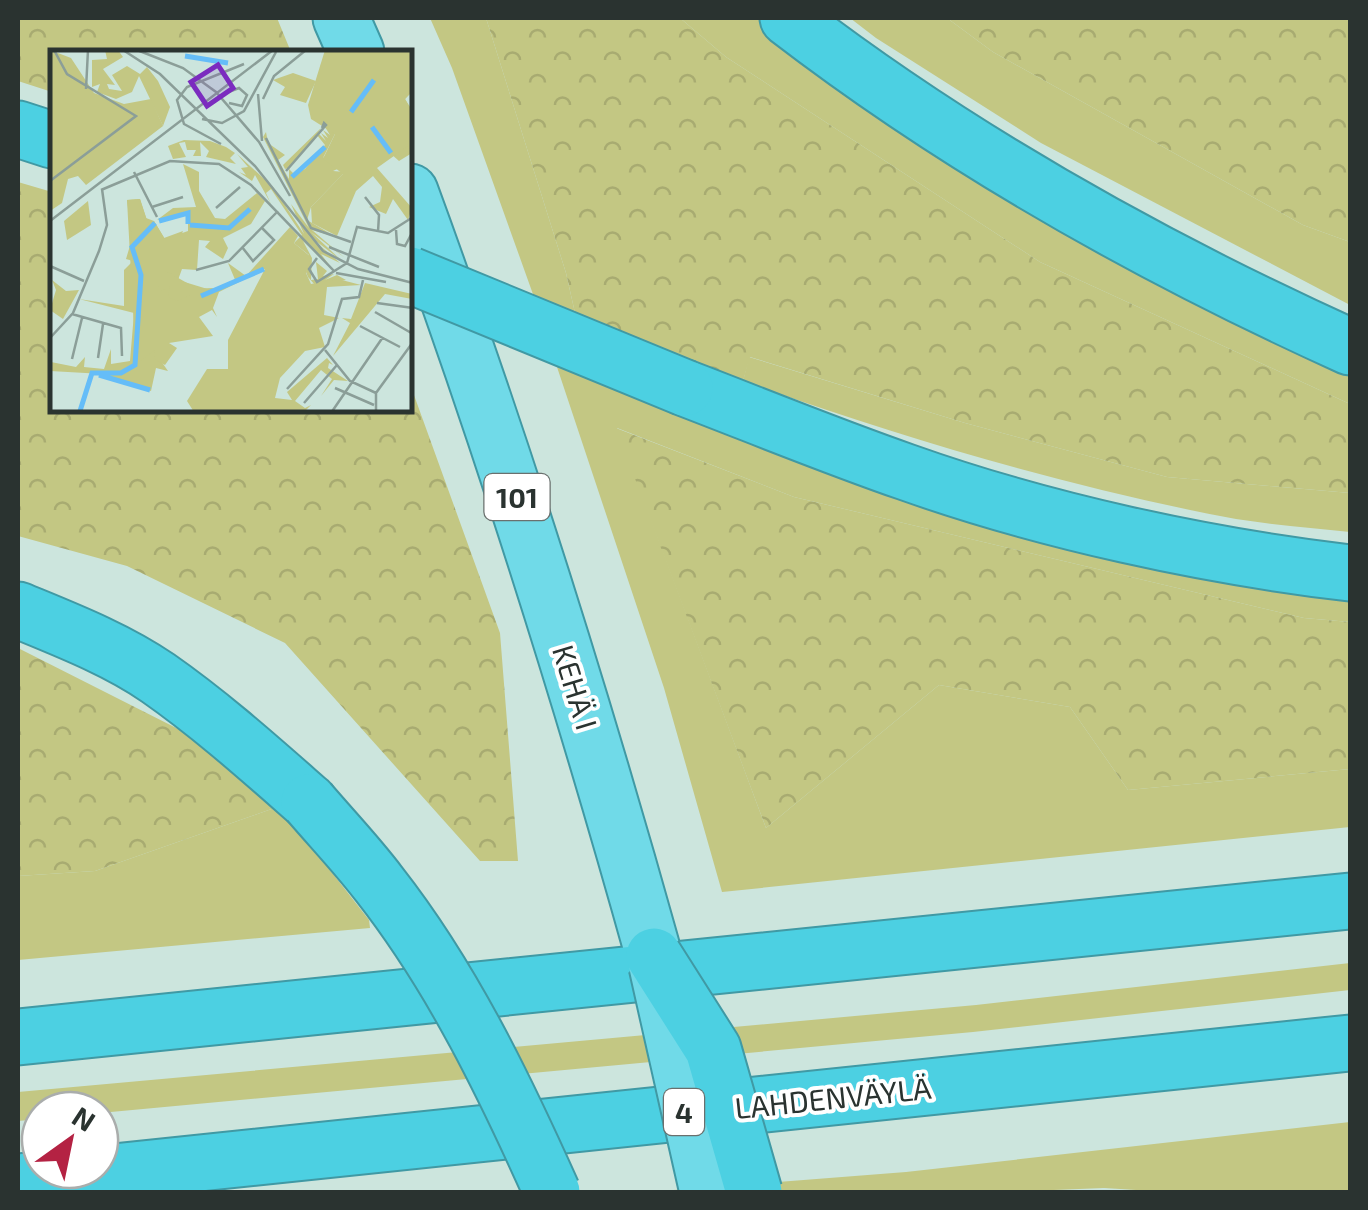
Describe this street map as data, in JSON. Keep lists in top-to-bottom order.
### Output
{
  "streets": {
    "highway": [
      "101",
      "KEHÄ I",
      "LAHDENVÄYLÄ",
      "4"
    ]
  },
  "north": "top right"
}
